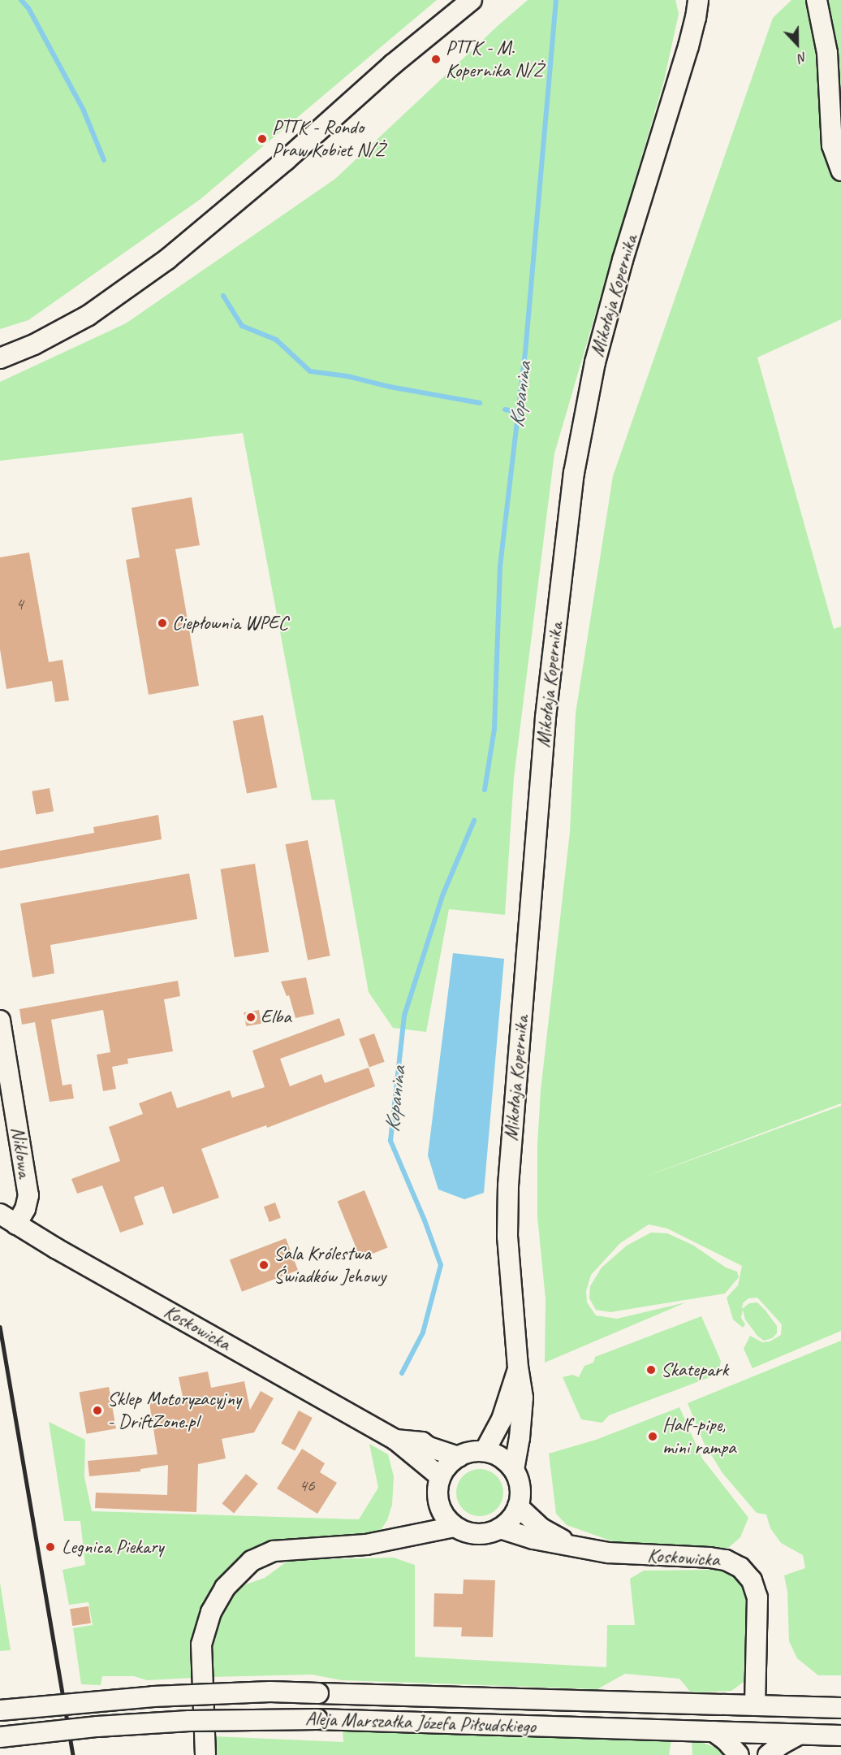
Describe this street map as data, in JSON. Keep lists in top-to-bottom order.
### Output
{
  "streets": {
    "street": [
      "Mikołaja Kopernika",
      "Niklowa",
      "Koskowicka",
      "Aleja Marszałka Józefa Piłsudskiego"
    ]
  },
  "crossings": [
    ["Mikołaja Kopernika", "Koskowicka"],
    ["Niklowa", "Koskowicka"],
    ["Koskowicka", "Aleja Marszałka Józefa Piłsudskiego"]
  ],
  "water": ["Kopanina"],
  "places": [
    "PTTK - M. Kopernika N/Ż",
    "PTTK - Rondo Praw Kobiet N/Ż",
    "Ciepłownia WPEC",
    "Elba",
    "Sala Królestwa Świadków Jehowy",
    "Skatepark",
    "Sklep Motoryzacyjny - DriftZone.pl",
    "Half-pipe, mini rampa",
    "Legnica Piekary"
  ],
  "house_numbers": ["4", "46"],
  "north": "bottom"
}
